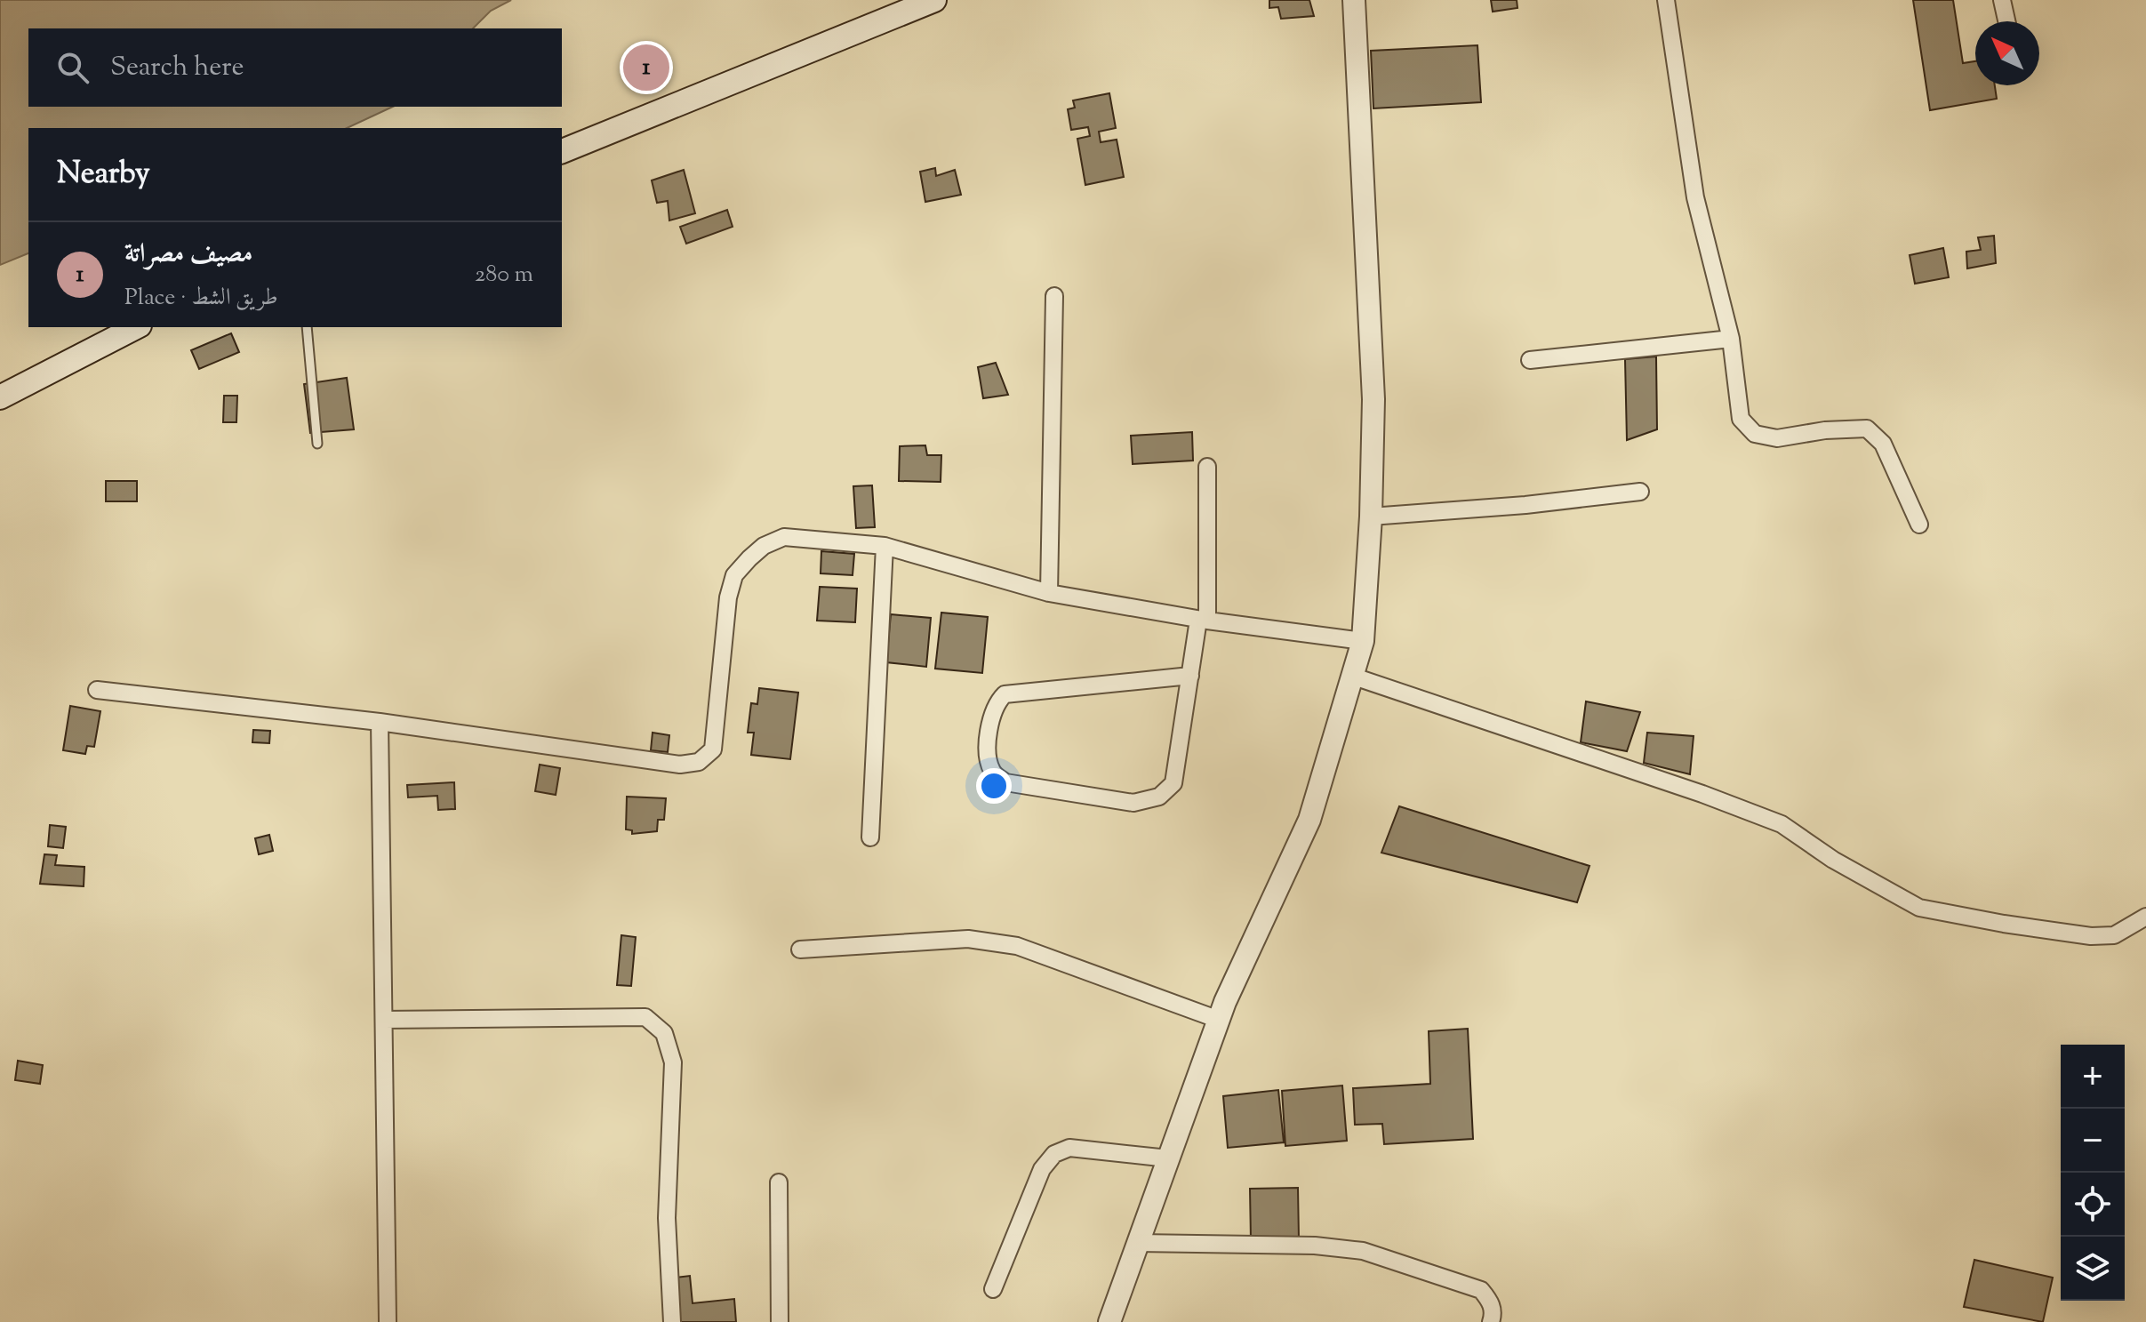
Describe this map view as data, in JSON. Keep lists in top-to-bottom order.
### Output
{
  "north": "top left",
  "page": {
    "search": "Search here",
    "pins": "1",
    "heading": "Nearby",
    "list": [
      {
        "mark": "1",
        "name": "مصيف مصراتة",
        "note": "Place · طريق الشط",
        "value": "280 m"
      }
    ],
    "map_buttons": ["+", "−"]
  }
}
